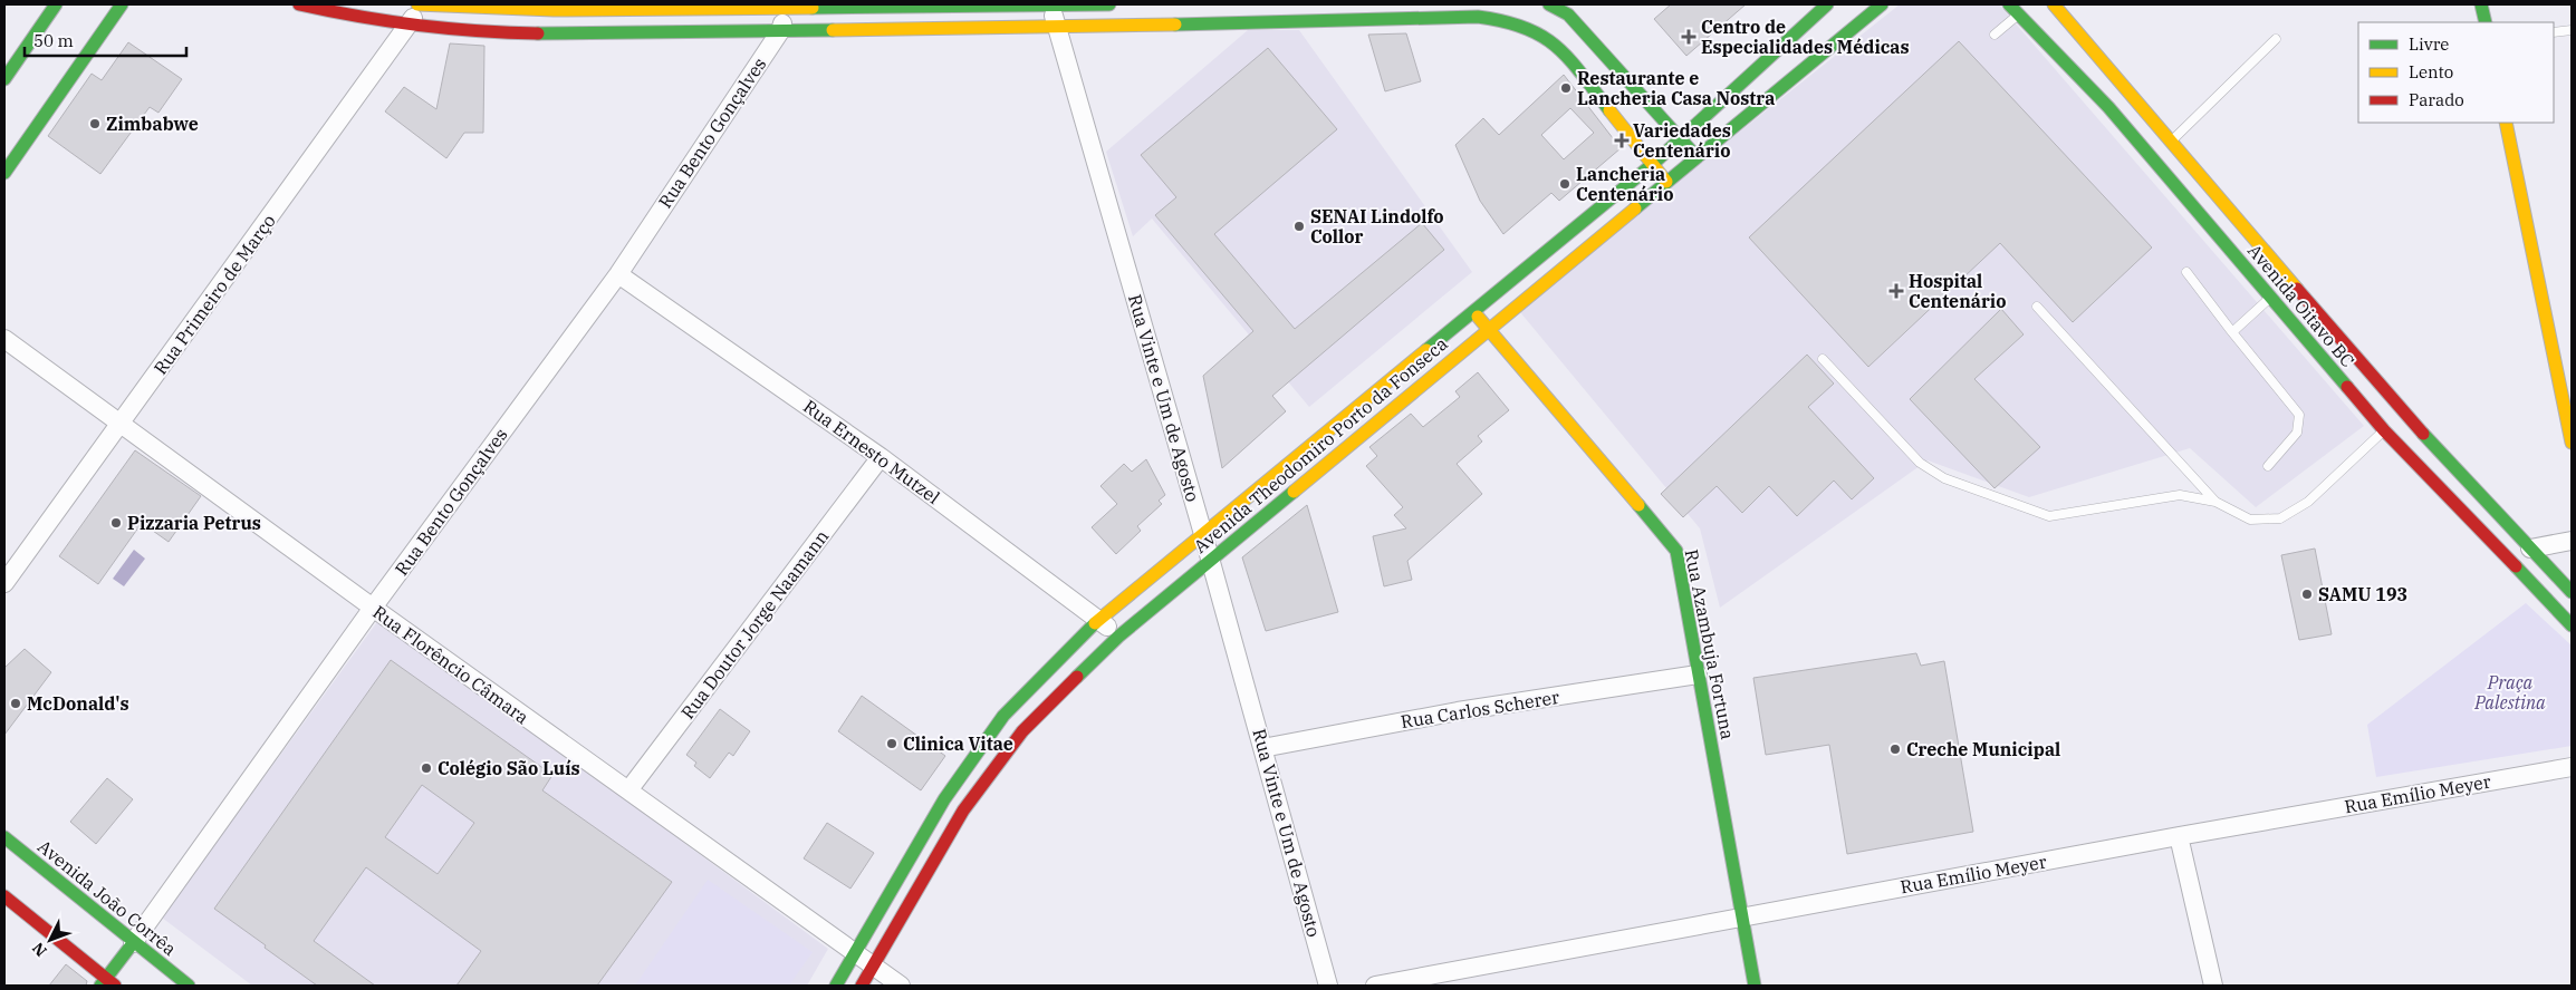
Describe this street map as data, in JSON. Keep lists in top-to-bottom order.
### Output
{
  "streets": {
    "street": [
      "Rua Bento Gonçalves",
      "Rua Primeiro de Março",
      "Avenida Oitavo BC",
      "Rua Vinte e Um de Agosto",
      "Avenida Theodomiro Porto da Fonseca",
      "Rua Ernesto Mutzel",
      "Rua Doutor Jorge Naamann",
      "Rua Azambuja Fortuna",
      "Rua Florêncio Câmara",
      "Rua Carlos Scherer",
      "Rua Emílio Meyer",
      "Avenida João Corrêa"
    ]
  },
  "crossings": [
    ["Rua Bento Gonçalves", "Rua Ernesto Mutzel"],
    ["Rua Bento Gonçalves", "Rua Florêncio Câmara"],
    ["Rua Bento Gonçalves", "Avenida João Corrêa"],
    ["Rua Primeiro de Março", "Rua Florêncio Câmara"],
    ["Rua Vinte e Um de Agosto", "Avenida Theodomiro Porto da Fonseca"],
    ["Rua Vinte e Um de Agosto", "Rua Carlos Scherer"],
    ["Avenida Theodomiro Porto da Fonseca", "Rua Ernesto Mutzel"],
    ["Avenida Theodomiro Porto da Fonseca", "Rua Azambuja Fortuna"],
    ["Avenida Theodomiro Porto da Fonseca", "Rua Florêncio Câmara"],
    ["Rua Ernesto Mutzel", "Rua Doutor Jorge Naamann"],
    ["Rua Doutor Jorge Naamann", "Rua Florêncio Câmara"],
    ["Rua Azambuja Fortuna", "Rua Carlos Scherer"],
    ["Rua Azambuja Fortuna", "Rua Emílio Meyer"]
  ],
  "parks": ["Praça Palestina"],
  "places": {
    "health": ["Centro de Especialidades Médicas", "Variedades Centenário", "Hospital Centenário"],
    "other": [
      "Restaurante e Lancheria Casa Nostra",
      "Zimbabwe",
      "Lancheria Centenário",
      "SENAI Lindolfo Collor",
      "Pizzaria Petrus",
      "SAMU 193",
      "McDonald's",
      "Clinica Vitae",
      "Creche Municipal",
      "Colégio São Luís"
    ]
  },
  "legend": ["Livre", "Lento", "Parado"],
  "scale_bar": "50 m",
  "north": "bottom left"
}
